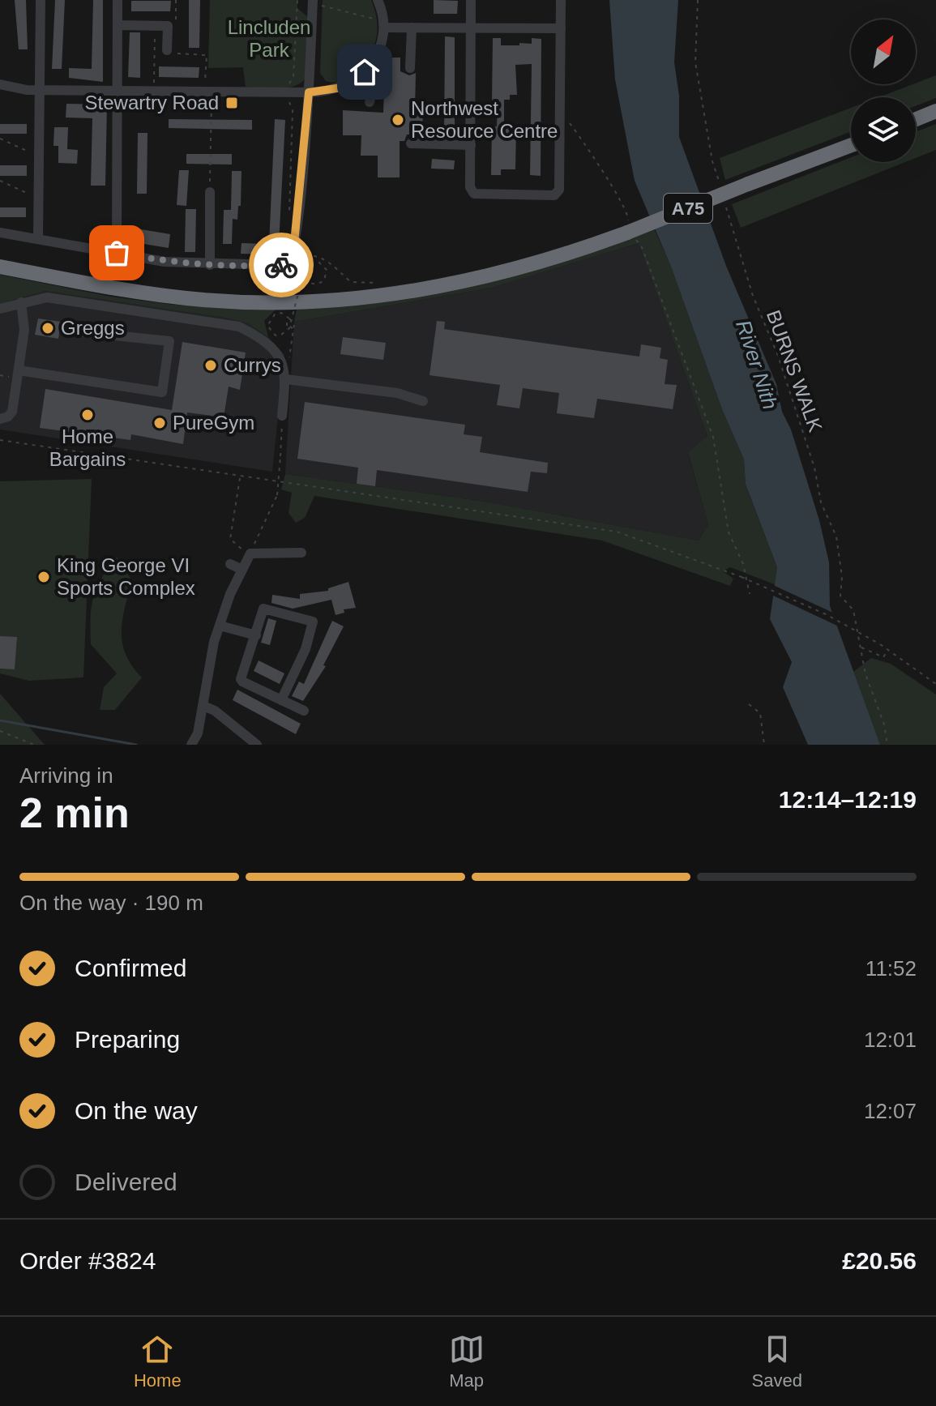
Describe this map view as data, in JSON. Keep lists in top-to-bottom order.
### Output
{
  "streets": {
    "highway": ["A75"],
    "path": ["BURNS WALK"]
  },
  "water": ["River Nith"],
  "parks": ["Lincluden Park"],
  "places": {
    "transit": ["Stewartry Road"],
    "other": [
      "Northwest Resource Centre",
      "Greggs",
      "Currys",
      "Home Bargains",
      "PureGym",
      "King George VI Sports Complex"
    ]
  },
  "north": "top right",
  "page": {
    "heading": ["2 min", "Arriving in", "12:14–12:19"],
    "panel": ["Order #3824", "£20.56"],
    "bar": "On the way · 190 m",
    "list": [
      ["Confirmed", "11:52"],
      ["Preparing", "12:01"],
      ["On the way", "12:07"],
      "Delivered"
    ],
    "tabs": ["Home", "Map", "Saved"]
  }
}
